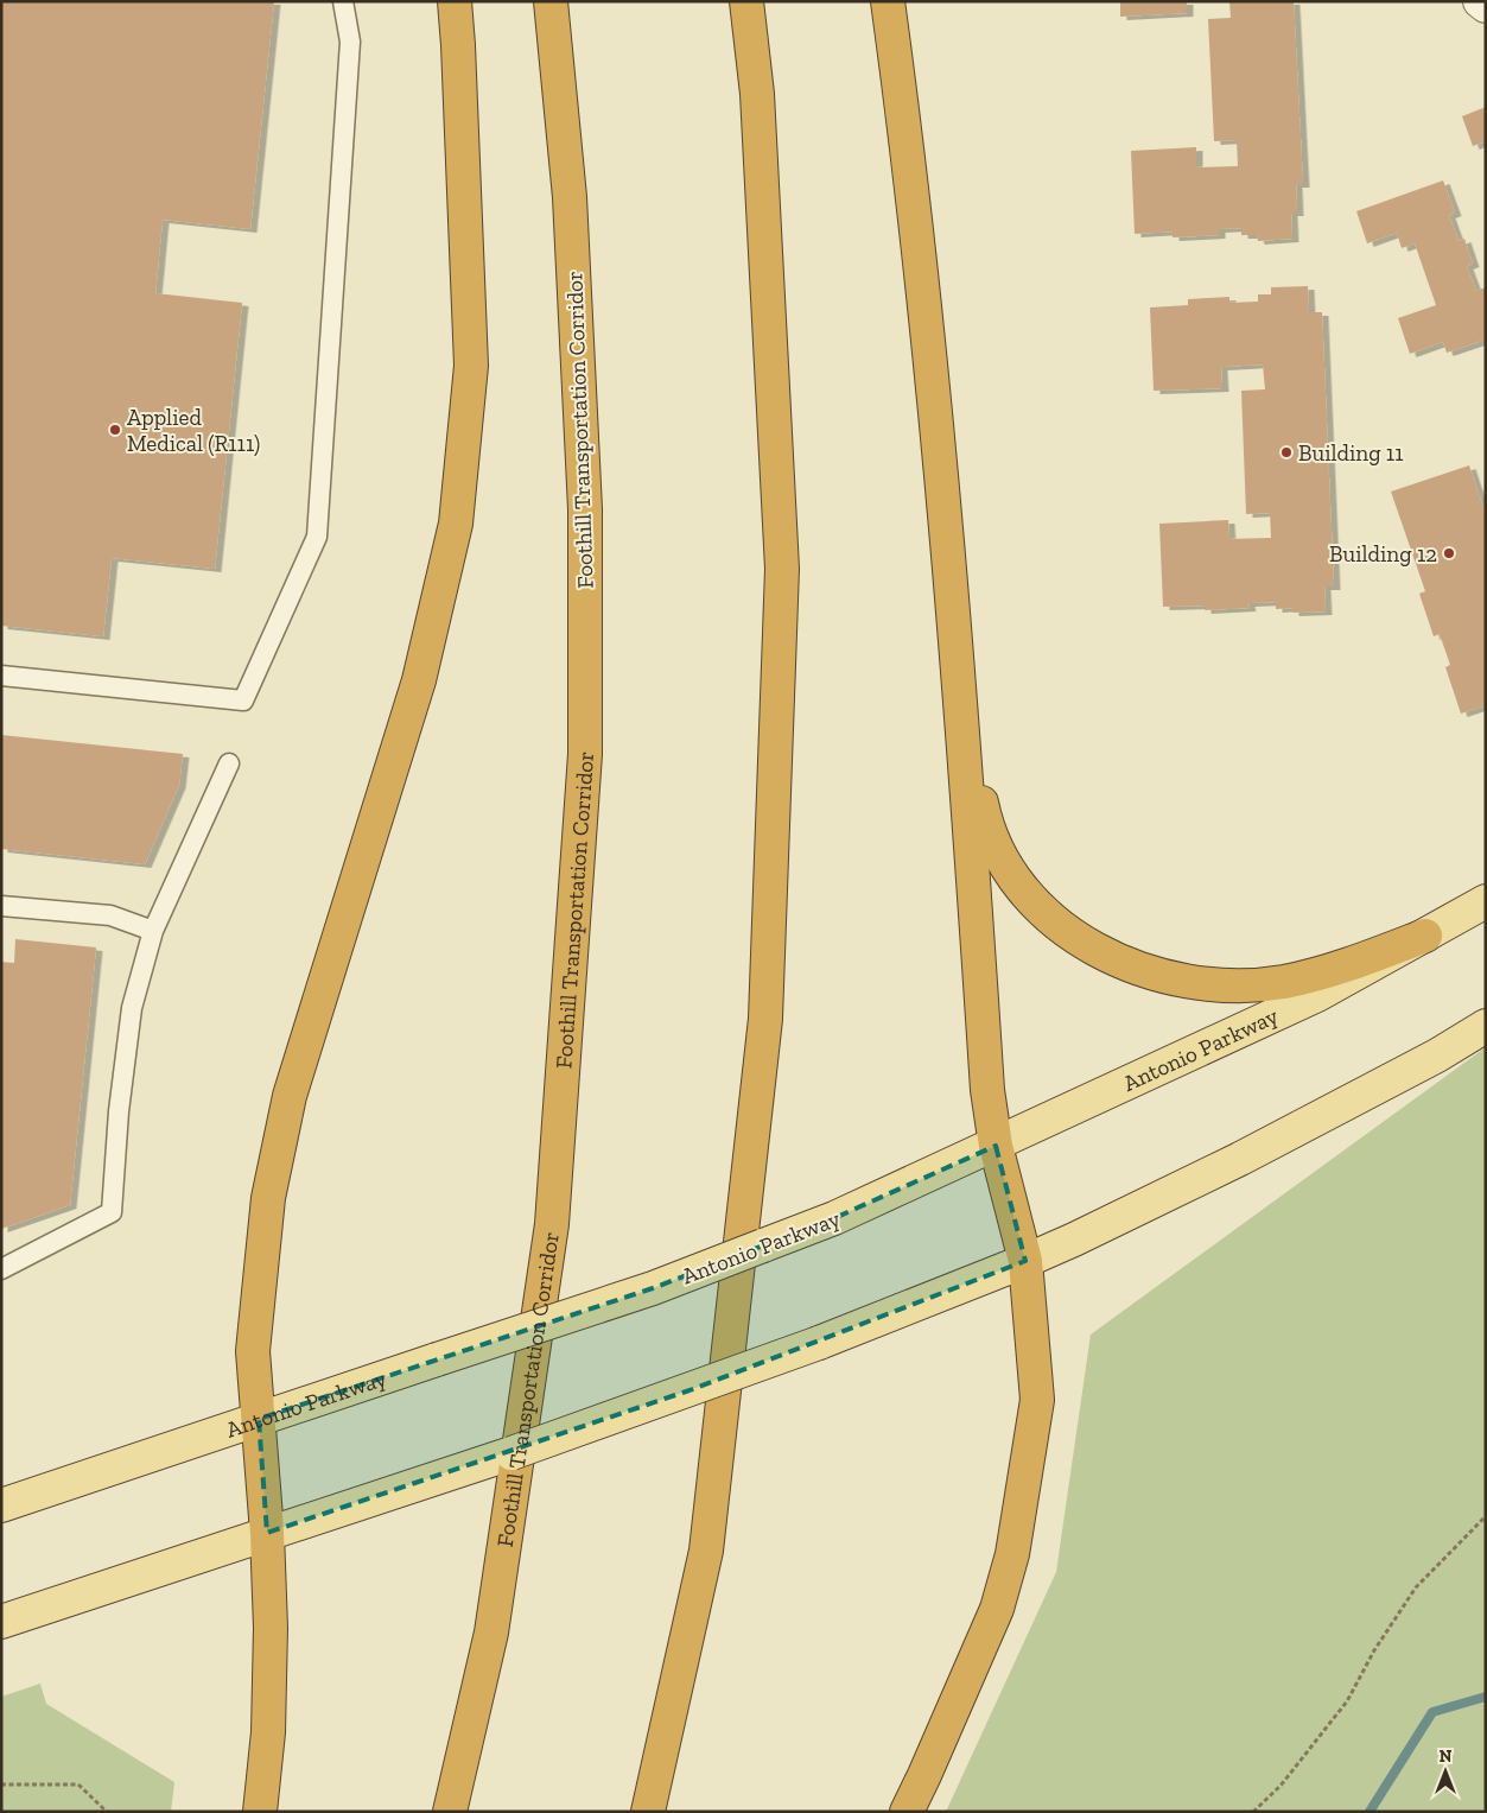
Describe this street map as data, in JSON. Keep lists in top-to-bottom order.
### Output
{
  "streets": {
    "highway": ["Foothill Transportation Corridor"],
    "main road": ["Antonio Parkway"]
  },
  "places": ["Applied Medical (R111)", "Building 11", "Building 12"],
  "north": "top"
}
